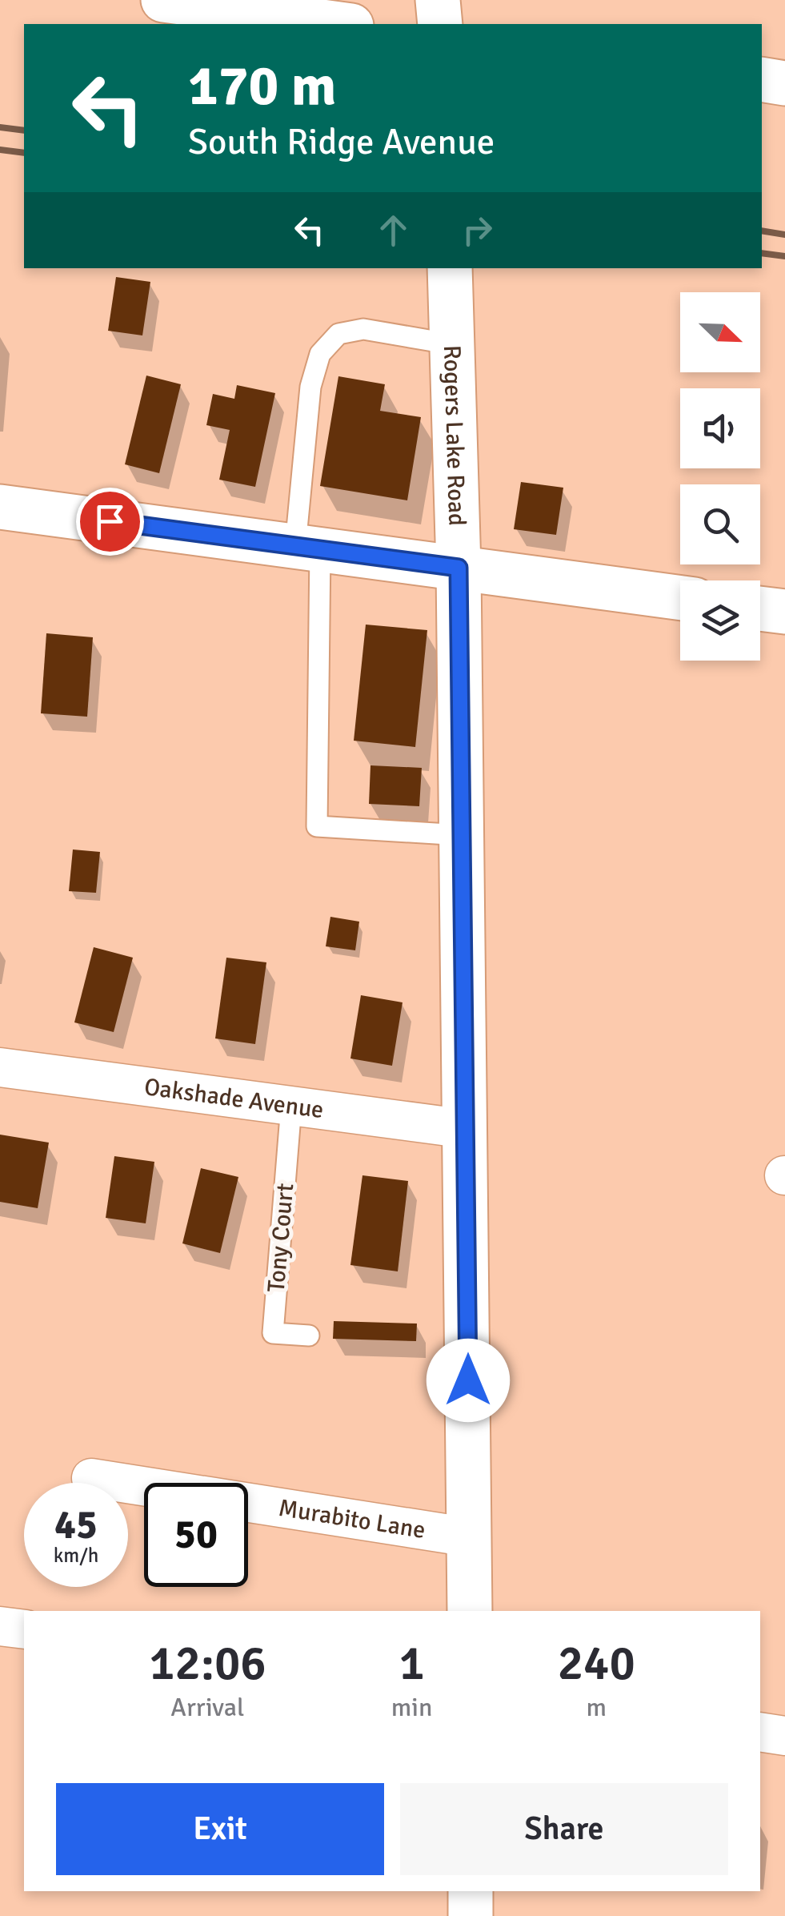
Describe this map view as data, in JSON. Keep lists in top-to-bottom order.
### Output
{
  "streets": {
    "main road": ["Rogers Lake Road"],
    "street": ["Oakshade Avenue", "Murabito Lane"],
    "lane": ["Tony Court"]
  },
  "crossings": [
    ["Rogers Lake Road", "Oakshade Avenue"],
    ["Rogers Lake Road", "Murabito Lane"],
    ["Oakshade Avenue", "Tony Court"]
  ],
  "north": "bottom right",
  "page": {
    "turn": ["170 m", "South Ridge Avenue"],
    "speed": "45 km/h",
    "limit": "50",
    "eta": [
      "12:06",
      "Arrival",
      "1",
      "min",
      "240",
      "m"
    ],
    "buttons": ["Exit", "Share"]
  }
}
